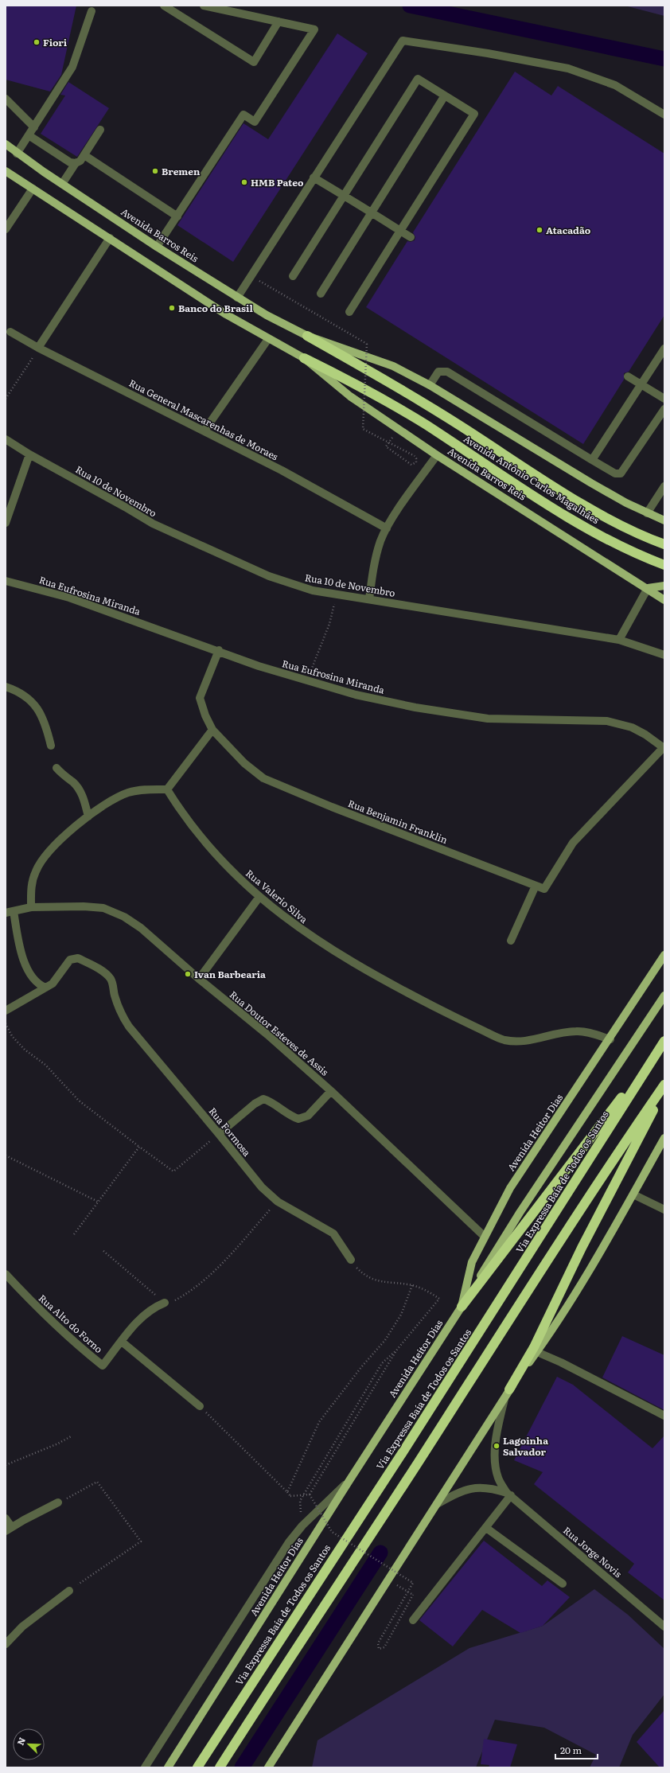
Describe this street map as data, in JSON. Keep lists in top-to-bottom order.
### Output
{
  "streets": {
    "highway": ["Avenida Barros Reis", "Avenida Antônio Carlos Magalhães", "Via Expressa Baía de Todos os Santos"],
    "main road": ["Avenida Heitor Dias"],
    "street": [
      "Rua General Mascarenhas de Moraes",
      "Rua 10 de Novembro",
      "Rua Eufrosina Miranda",
      "Rua Benjamin Franklin",
      "Rua Valerio Silva",
      "Rua Doutor Esteves de Assis",
      "Rua Formosa",
      "Rua Alto do Forno",
      "Rua Jorge Novis"
    ]
  },
  "crossings": [
    ["Avenida Barros Reis", "Avenida Antônio Carlos Magalhães"],
    ["Rua Eufrosina Miranda", "Rua Benjamin Franklin"],
    ["Rua Valerio Silva", "Avenida Heitor Dias"],
    ["Rua Doutor Esteves de Assis", "Avenida Heitor Dias"]
  ],
  "places": [
    "Fiori",
    "Bremen",
    "HMB Pateo",
    "Atacadão",
    "Banco do Brasil",
    "Ivan Barbearia",
    "Lagoinha Salvador"
  ],
  "scale_bar": "20 m",
  "north": "top left"
}
